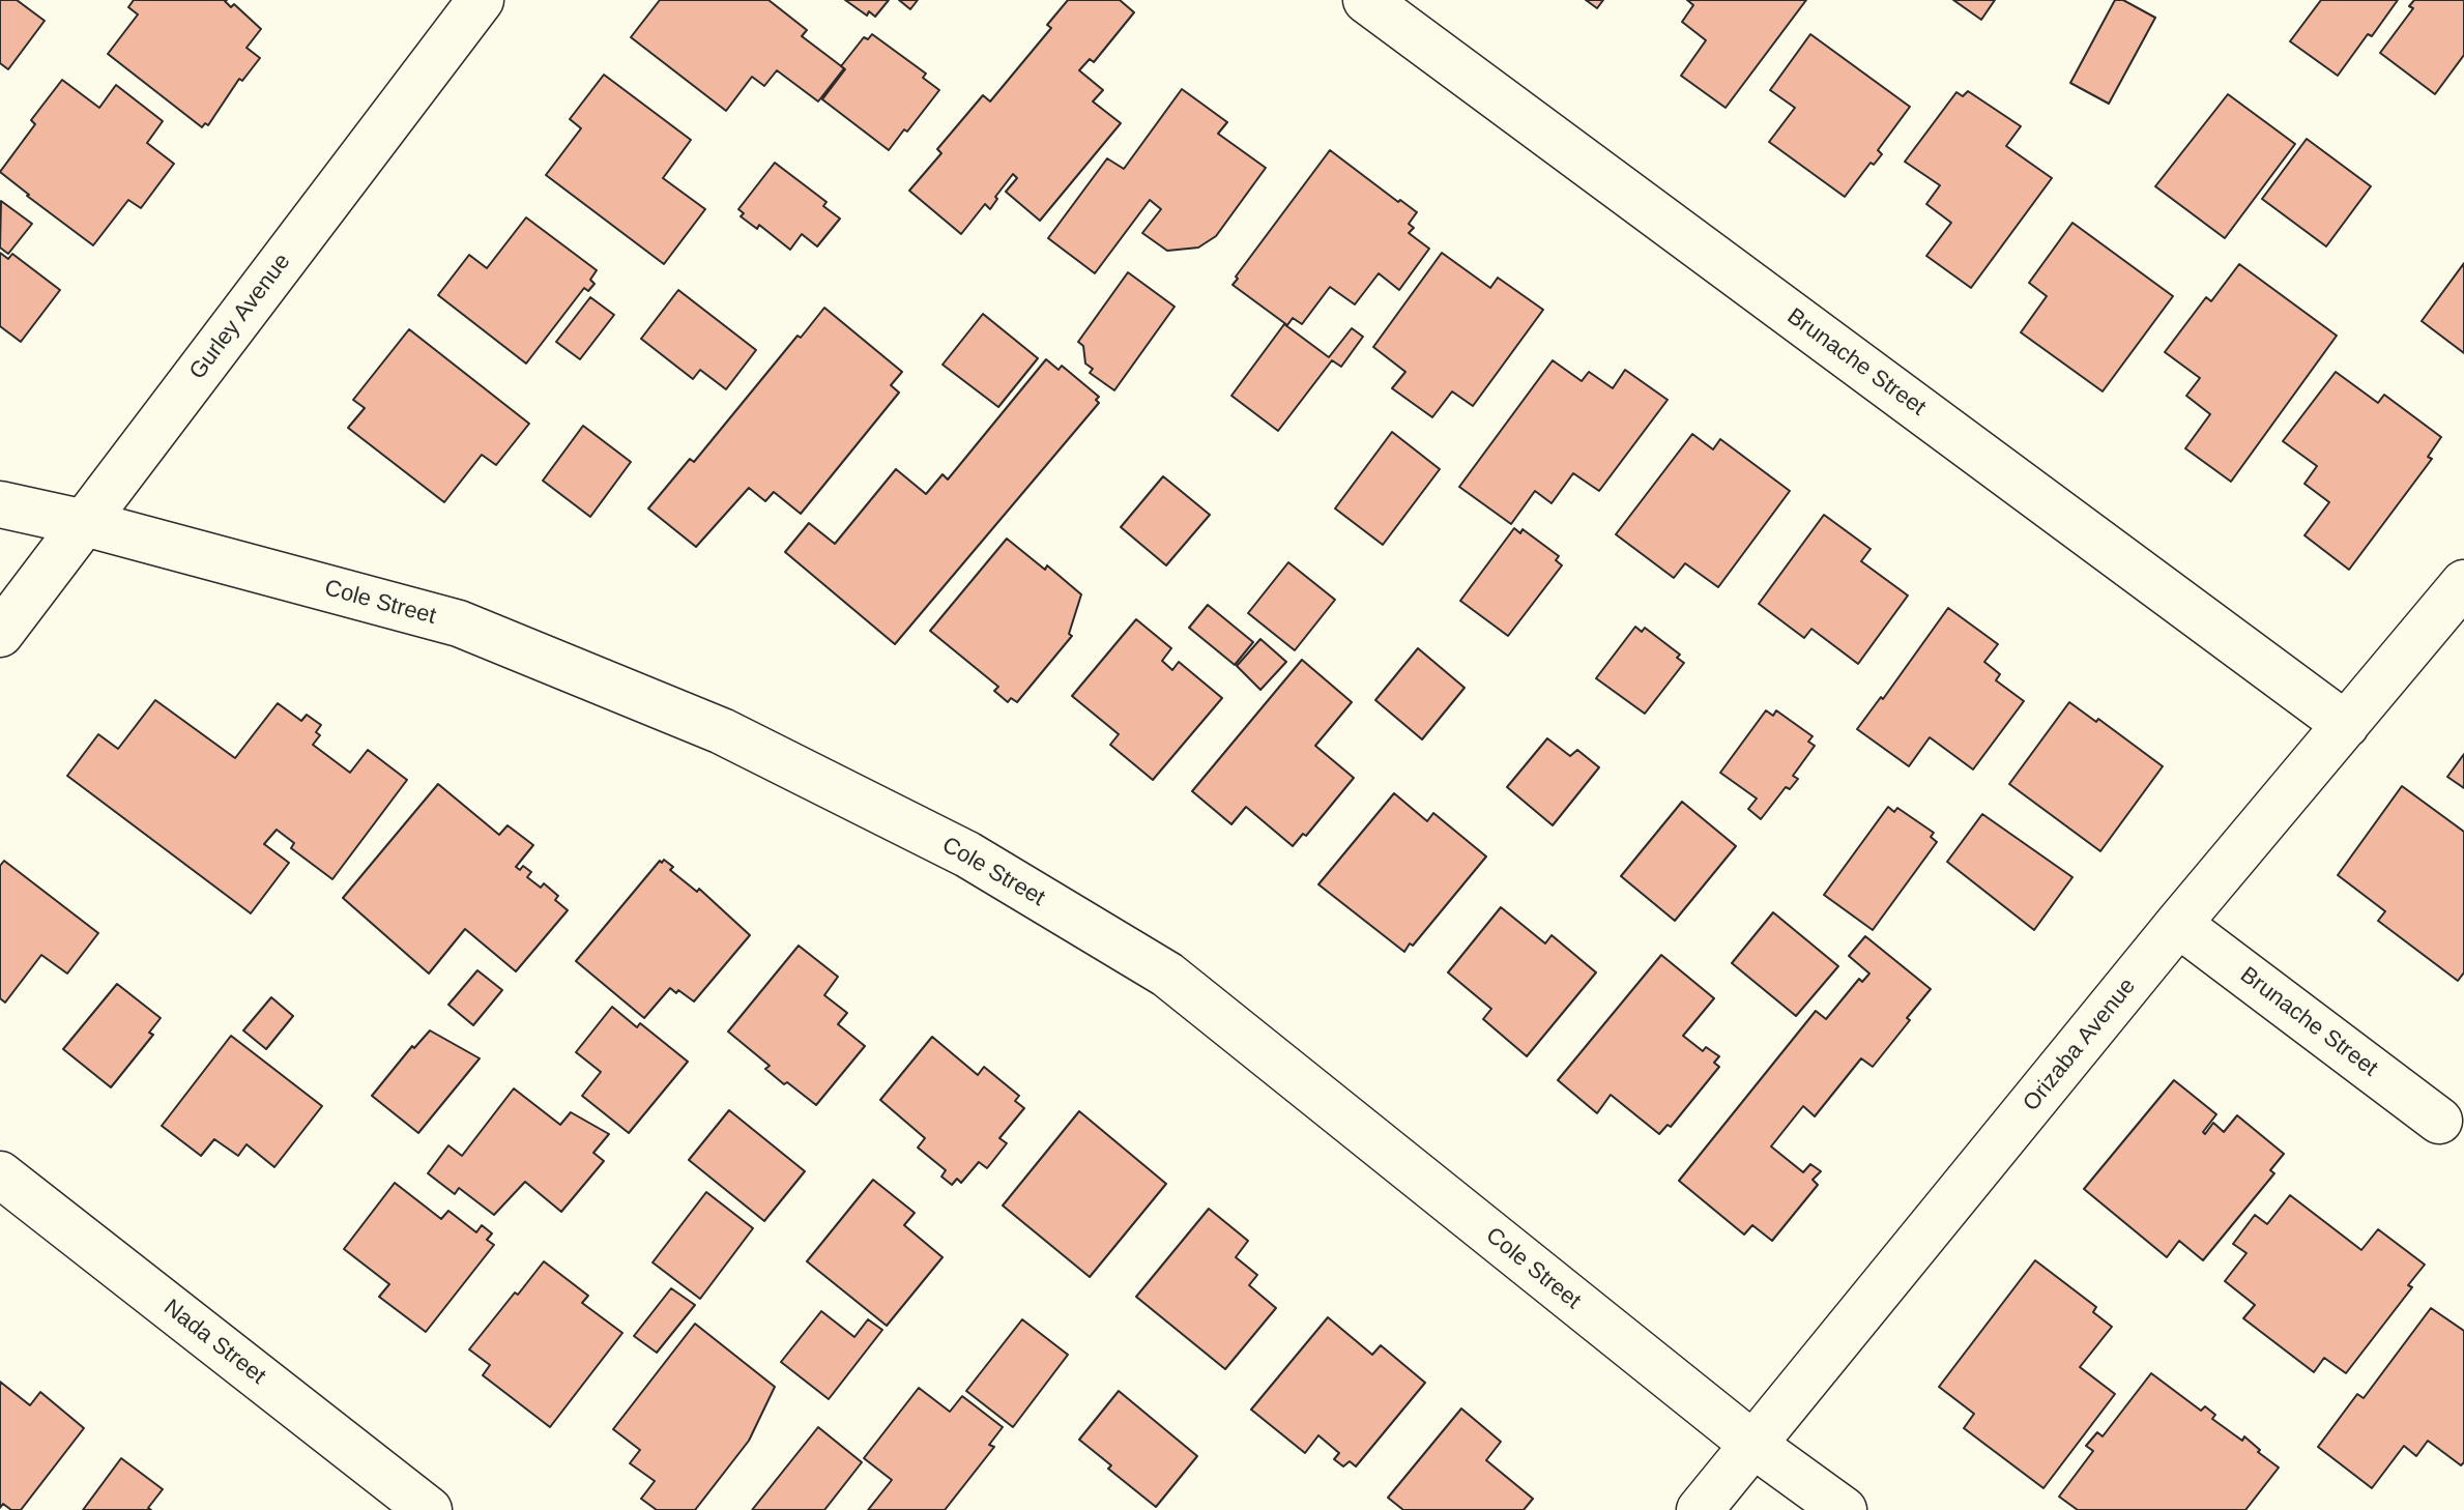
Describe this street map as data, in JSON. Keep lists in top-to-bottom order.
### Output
{
  "streets": {
    "street": [
      "Gurley Avenue",
      "Brunache Street",
      "Cole Street",
      "Orizaba Avenue",
      "Nada Street"
    ]
  },
  "crossings": [
    ["Gurley Avenue", "Cole Street"],
    ["Brunache Street", "Orizaba Avenue"],
    ["Cole Street", "Orizaba Avenue"]
  ]
}
